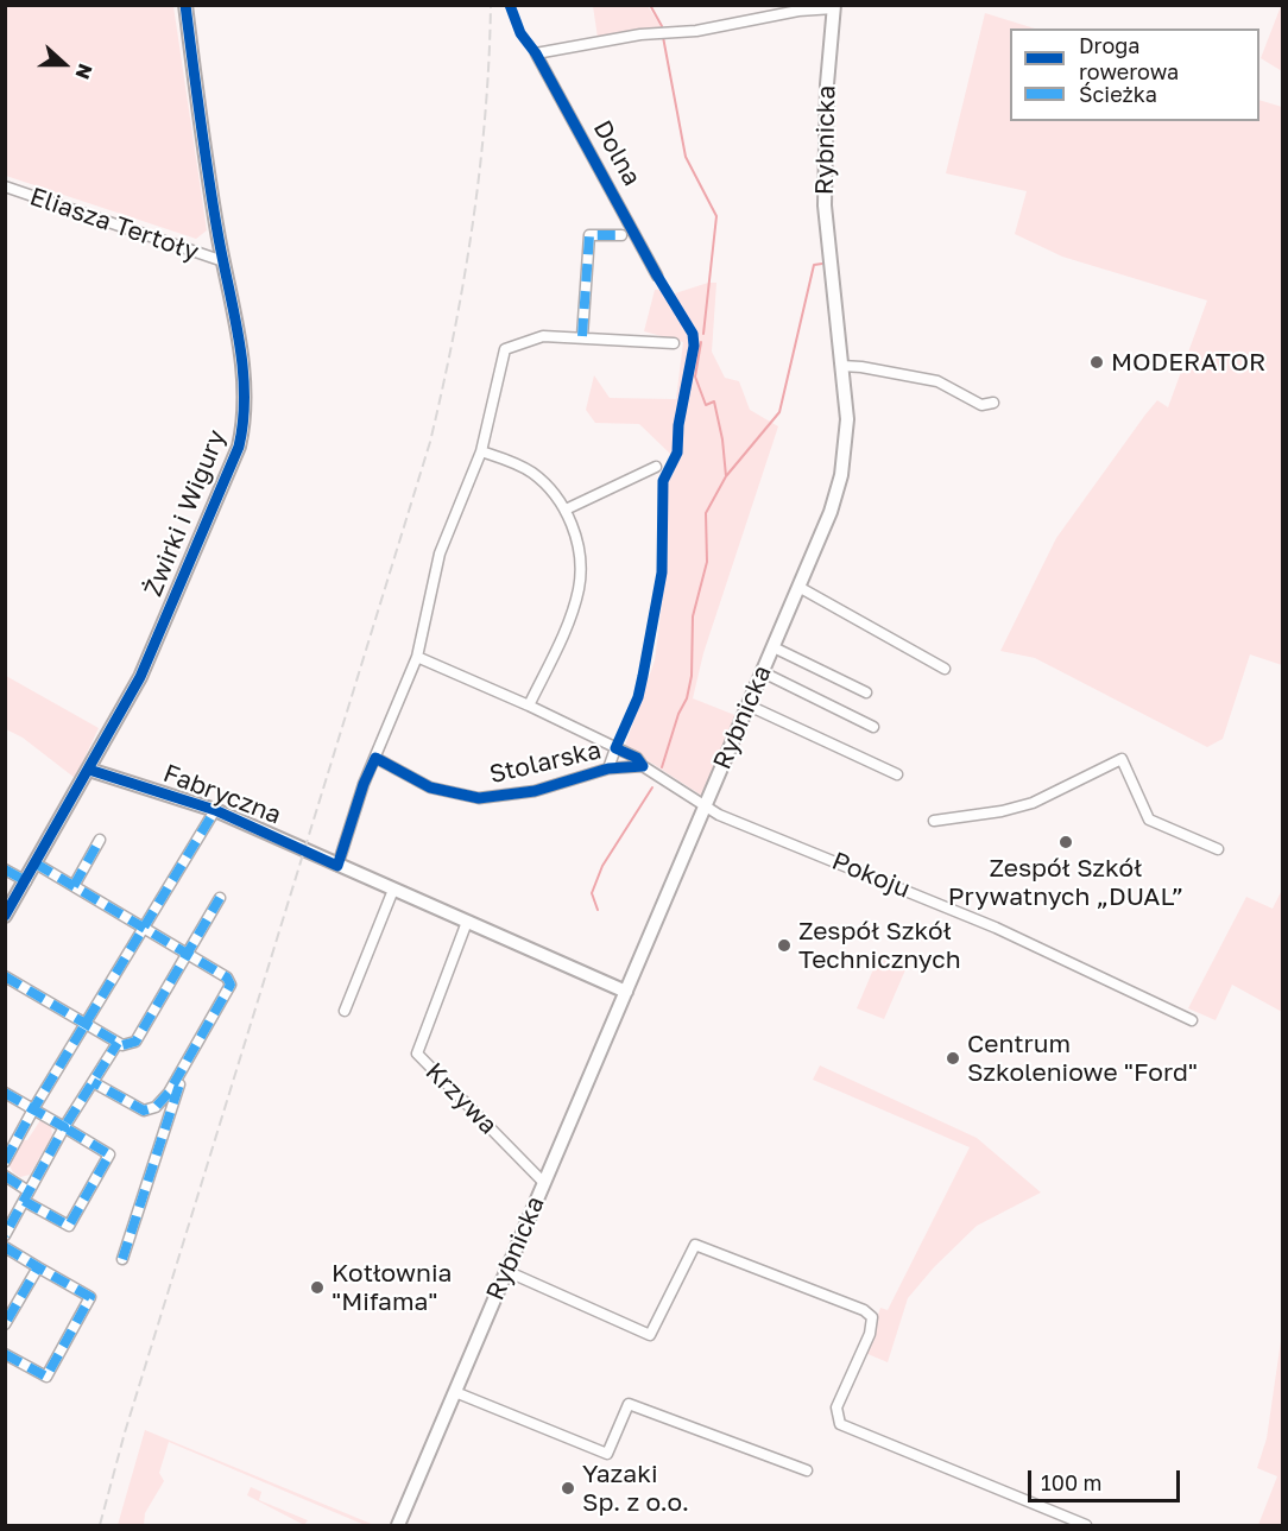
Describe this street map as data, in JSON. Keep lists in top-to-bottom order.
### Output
{
  "streets": {
    "street": [
      "Rybnicka",
      "Dolna",
      "Eliasza Tertoły",
      "Żwirki i Wigury",
      "Stolarska",
      "Fabryczna",
      "Pokoju",
      "Krzywa"
    ]
  },
  "crossings": [
    ["Rybnicka", "Dolna"],
    ["Rybnicka", "Stolarska"],
    ["Rybnicka", "Fabryczna"],
    ["Rybnicka", "Pokoju"],
    ["Rybnicka", "Krzywa"],
    ["Eliasza Tertoły", "Żwirki i Wigury"],
    ["Żwirki i Wigury", "Fabryczna"],
    ["Stolarska", "Pokoju"],
    ["Fabryczna", "Krzywa"]
  ],
  "places": [
    "MODERATOR",
    "Zespół Szkół Prywatnych „DUAL”",
    "Zespół Szkół Technicznych",
    "Centrum Szkoleniowe \"Ford\"",
    "Kotłownia \"Mifama\"",
    "Yazaki Sp. z o.o."
  ],
  "legend": ["Droga rowerowa", "Ścieżka"],
  "scale_bar": "100 m",
  "north": "right"
}
